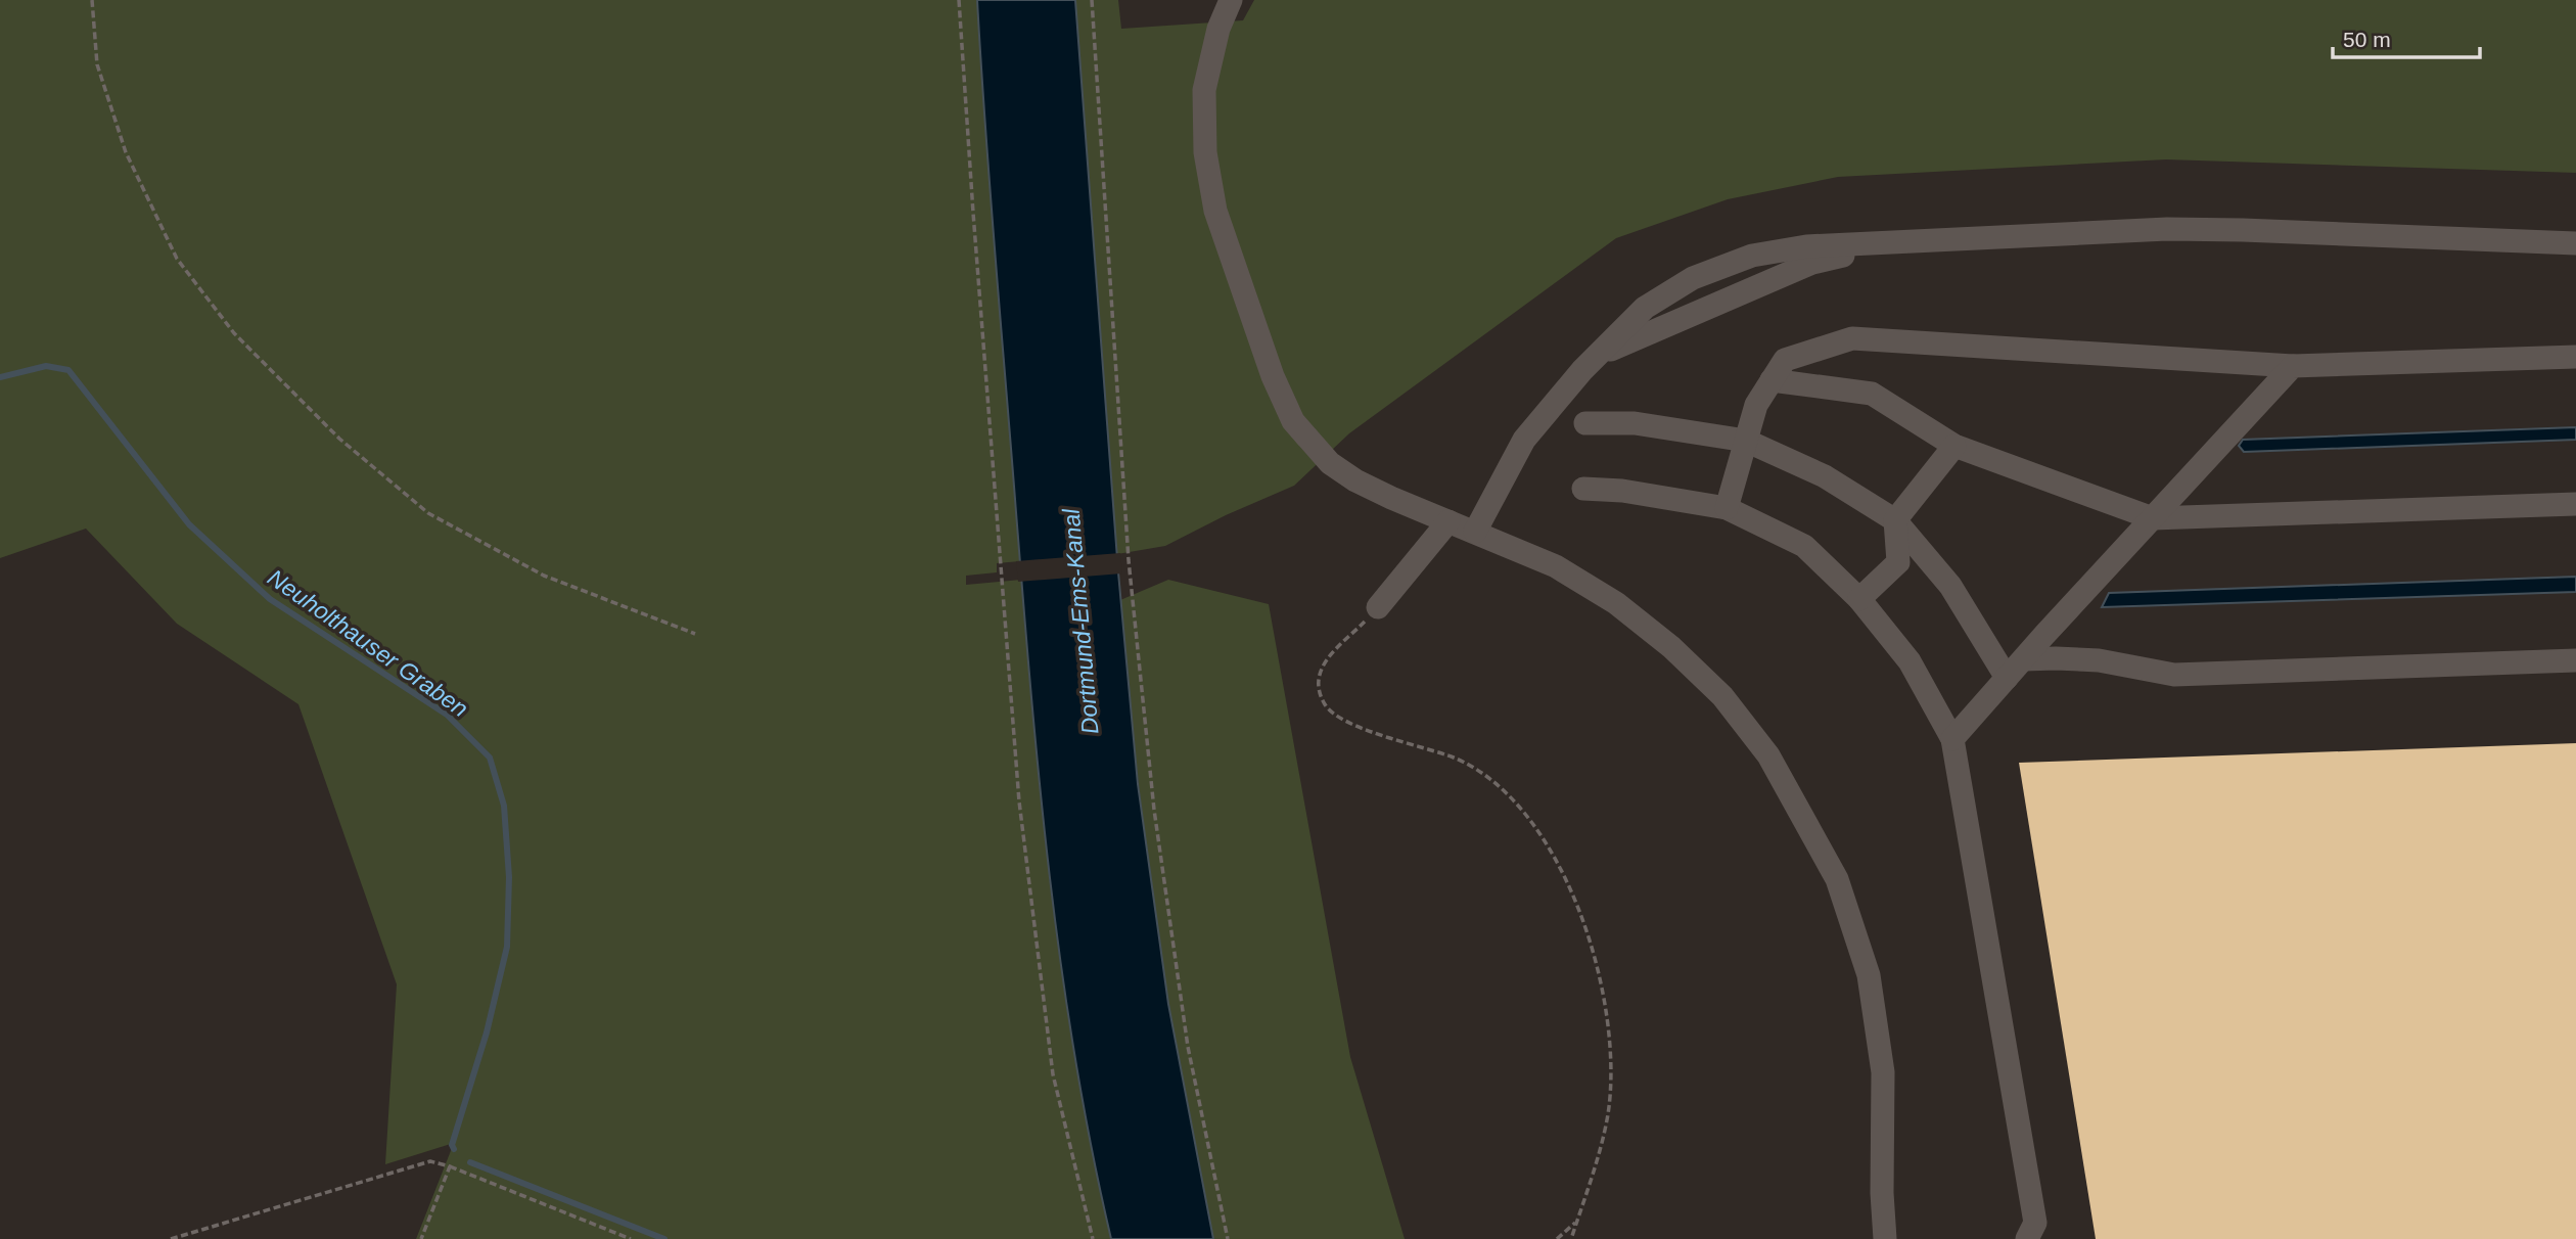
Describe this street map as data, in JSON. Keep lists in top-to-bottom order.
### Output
{
  "water": ["Dortmund-Ems-Kanal", "Neuholthauser Graben"],
  "scale_bar": "50 m"
}
